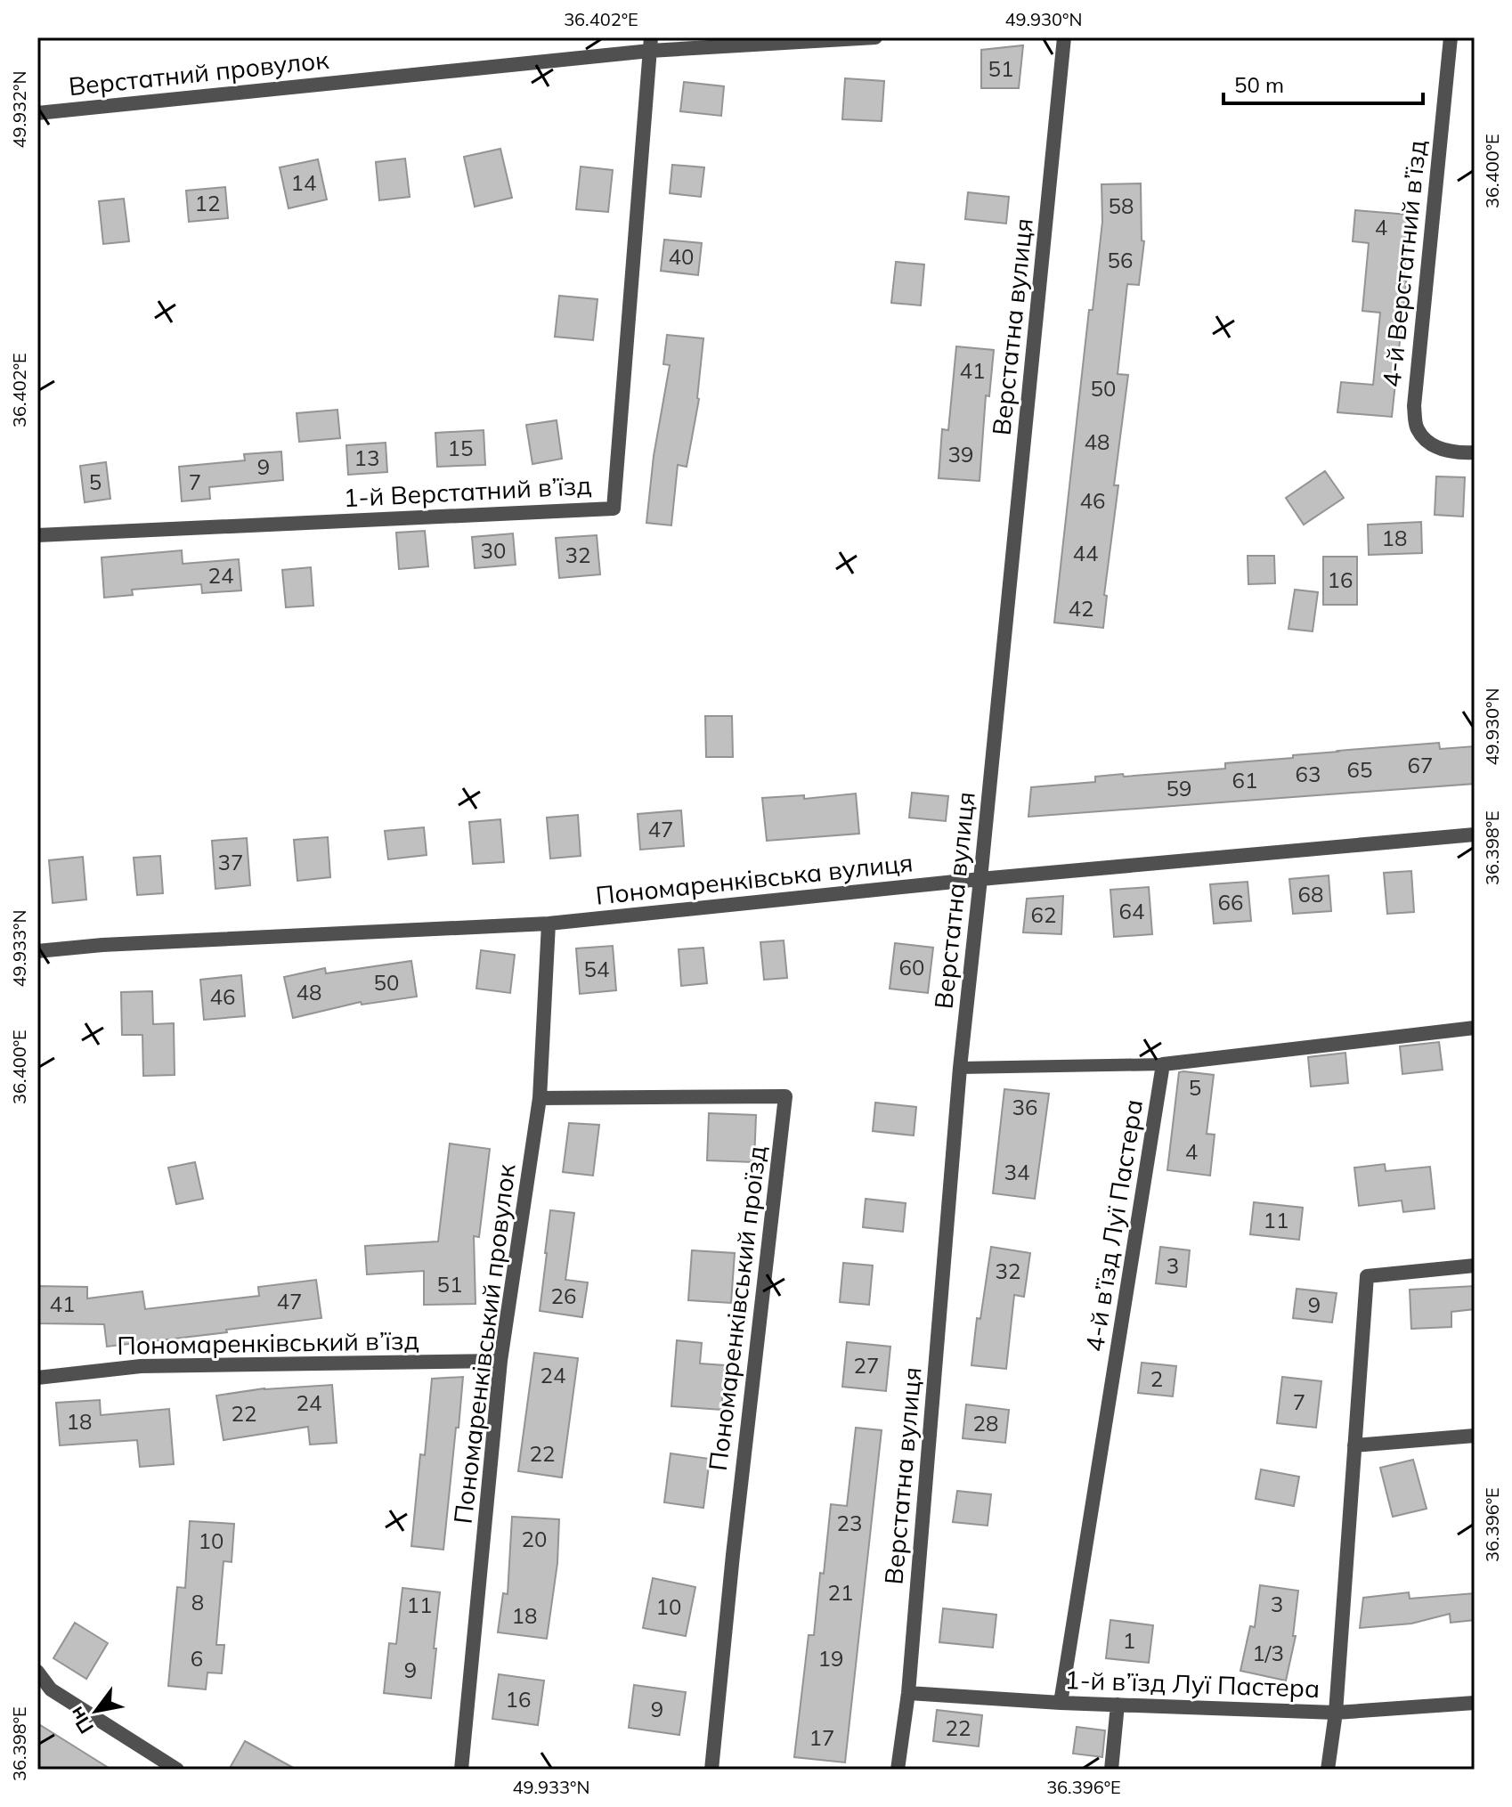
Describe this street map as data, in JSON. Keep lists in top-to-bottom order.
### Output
{
  "streets": {
    "street": [
      "Верстатний провулок",
      "4-й Верстатний в’їзд",
      "Верстатна вулиця",
      "1-й Верстатний в’їзд",
      "Пономаренківська вулиця",
      "4-й в’їзд Луї Пастера",
      "Пономаренківський проїзд",
      "Пономаренківський в’їзд",
      "Пономаренківський провулок",
      "1-й в’їзд Луї Пастера"
    ]
  },
  "crossings": [
    ["Верстатний провулок", "1-й Верстатний в’їзд"],
    ["Верстатна вулиця", "Пономаренківська вулиця"],
    ["Верстатна вулиця", "1-й в’їзд Луї Пастера"],
    ["Пономаренківська вулиця", "Пономаренківський провулок"],
    ["4-й в’їзд Луї Пастера", "1-й в’їзд Луї Пастера"],
    ["Пономаренківський проїзд", "Пономаренківський провулок"],
    ["Пономаренківський в’їзд", "Пономаренківський провулок"]
  ],
  "house_numbers": [
    "51",
    "14",
    "12",
    "58",
    "4",
    "40",
    "56",
    "41",
    "50",
    "48",
    "15",
    "39",
    "13",
    "9",
    "5",
    "7",
    "46",
    "18",
    "30",
    "44",
    "32",
    "24",
    "16",
    "42",
    "67",
    "65",
    "63",
    "61",
    "59",
    "47",
    "37",
    "68",
    "66",
    "64",
    "62",
    "60",
    "54",
    "50",
    "48",
    "46",
    "5",
    "36",
    "4",
    "34",
    "11",
    "3",
    "32",
    "51",
    "26",
    "47",
    "41",
    "9",
    "27",
    "24",
    "2",
    "7",
    "24",
    "22",
    "18",
    "28",
    "22",
    "23",
    "20",
    "10",
    "21",
    "8",
    "3",
    "11",
    "10",
    "18",
    "1",
    "1/3",
    "6",
    "19",
    "9",
    "16",
    "9",
    "22",
    "17"
  ],
  "scale_bar": "50 m",
  "north": "bottom left",
  "coordinates": [
    "36.402°E",
    "49.930°N",
    "49.932°N",
    "36.400°E",
    "36.398°E",
    "49.933°N",
    "36.396°E"
  ]
}
